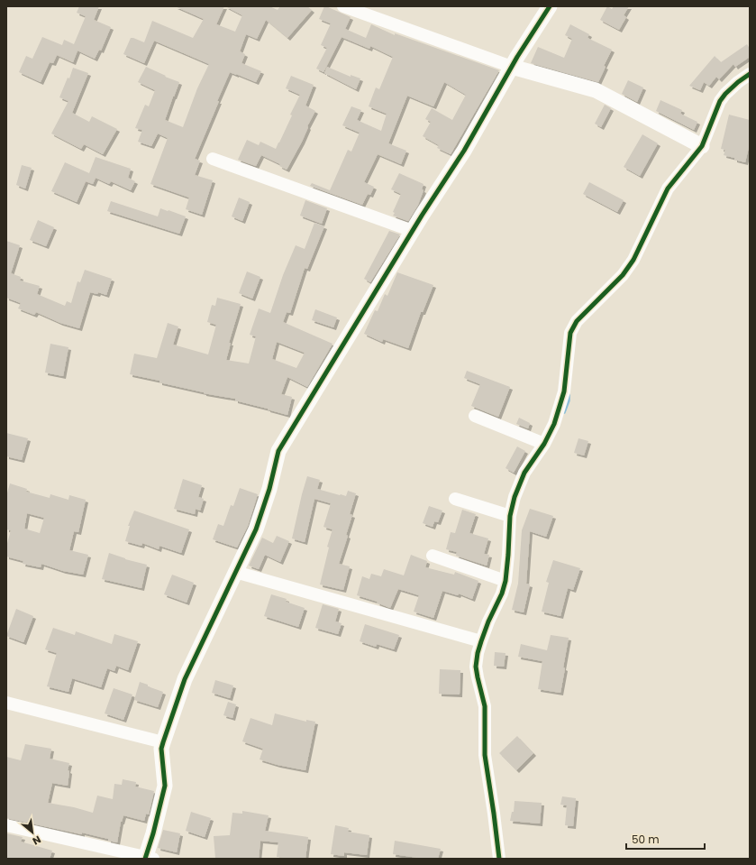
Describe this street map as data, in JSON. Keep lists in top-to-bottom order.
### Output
{
  "scale_bar": "50 m",
  "north": "bottom right"
}
